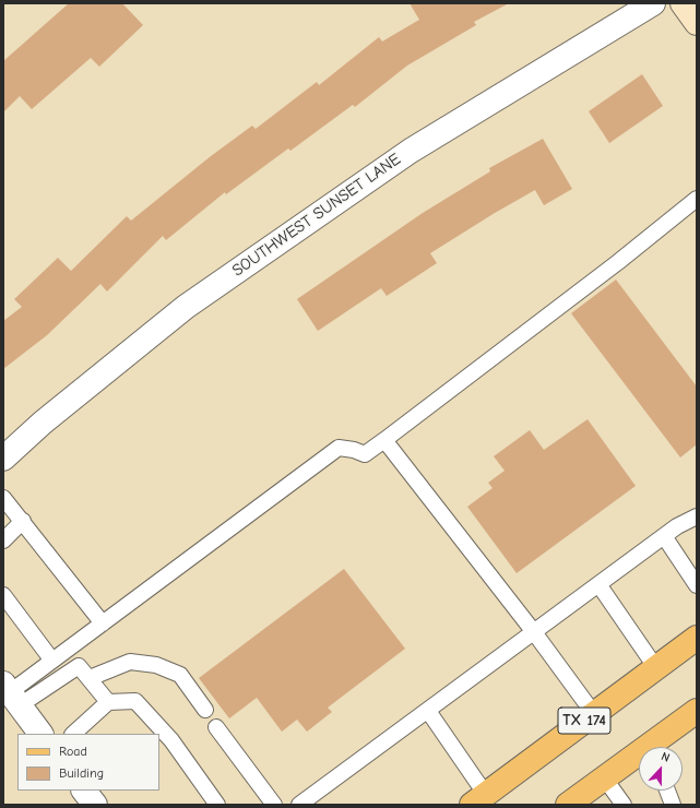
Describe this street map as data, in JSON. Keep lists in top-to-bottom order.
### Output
{
  "streets": {
    "main road": ["TX 174"],
    "street": ["SOUTHWEST SUNSET LANE"]
  },
  "legend": ["Road", "Building"],
  "north": "top"
}
